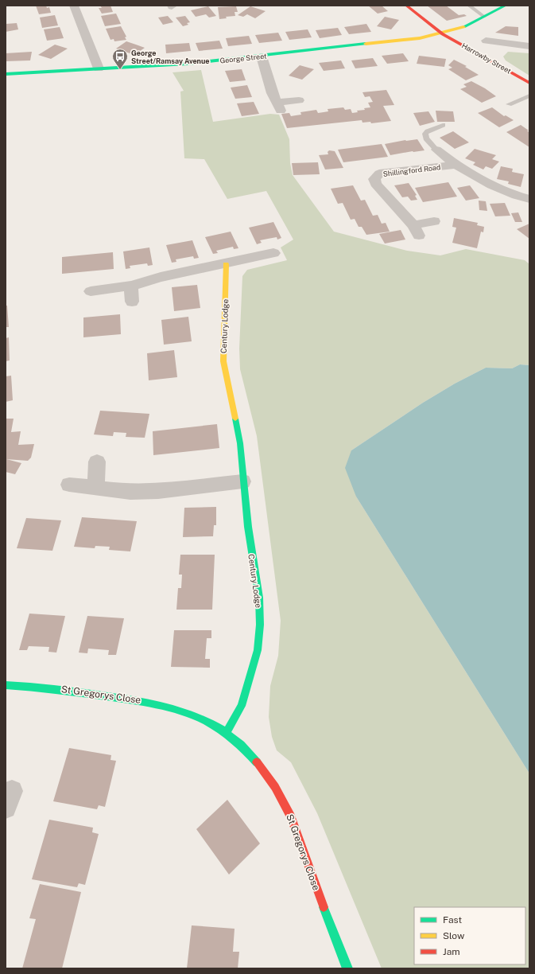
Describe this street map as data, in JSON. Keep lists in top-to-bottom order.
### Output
{
  "streets": {
    "street": [
      "George Street",
      "Harrowby Street",
      "Shillingford Road",
      "Century Lodge",
      "St Gregorys Close"
    ]
  },
  "crossings": [
    ["George Street", "Harrowby Street"],
    ["Century Lodge", "St Gregorys Close"]
  ],
  "places": {
    "bus stop": ["George Street/Ramsay Avenue"]
  },
  "legend": ["Fast", "Slow", "Jam"]
}
